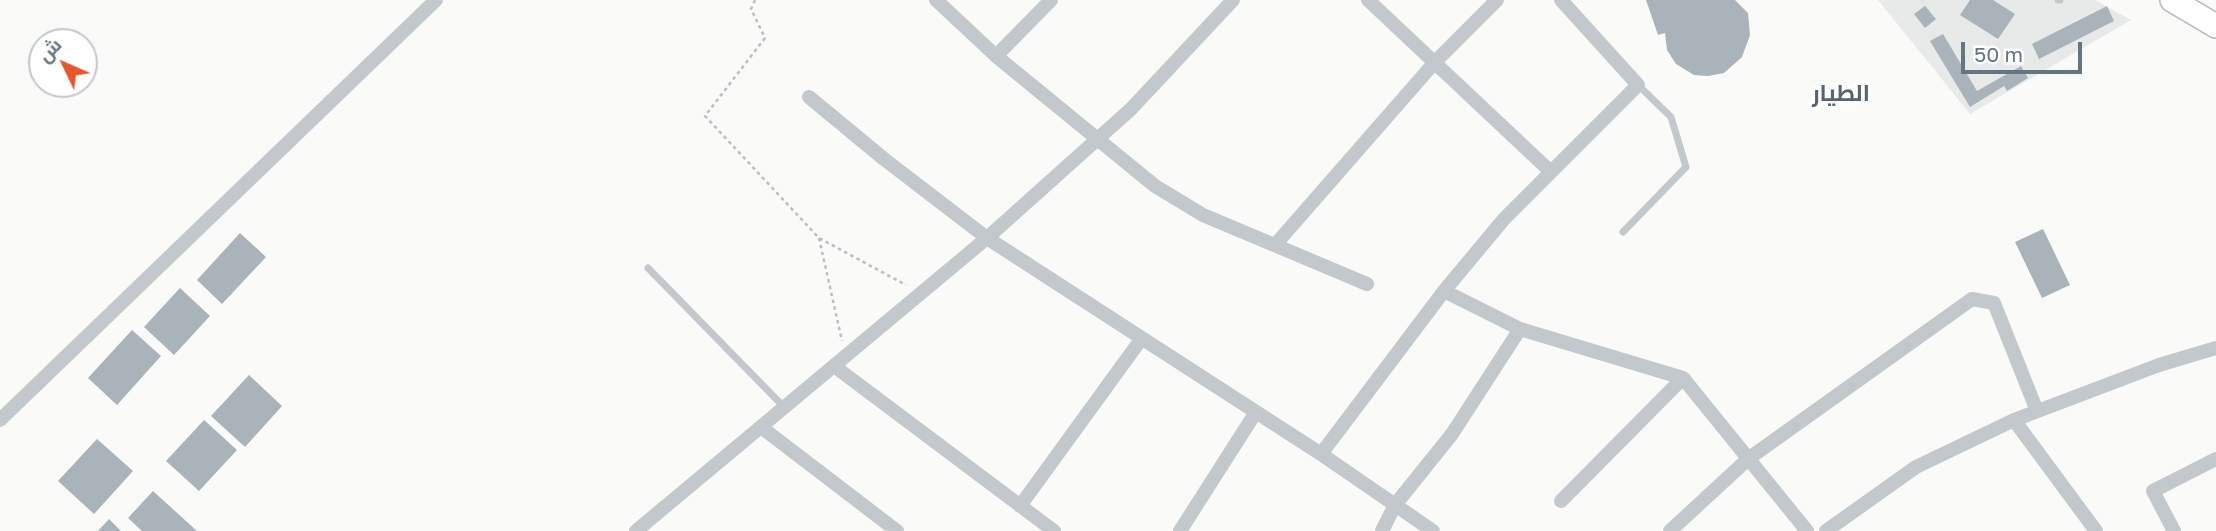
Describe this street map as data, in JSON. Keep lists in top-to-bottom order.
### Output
{
  "districts": ["الطيار"],
  "scale_bar": "50 m",
  "north": "top left"
}
